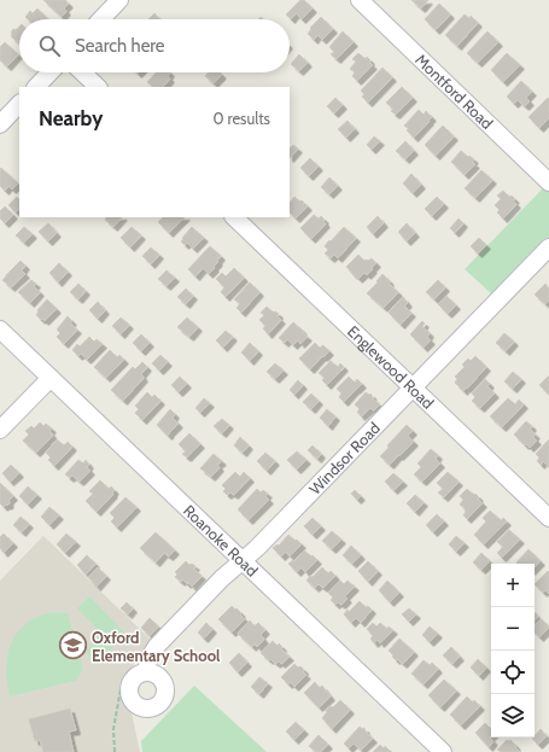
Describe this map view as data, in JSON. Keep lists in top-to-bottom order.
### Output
{
  "streets": {
    "street": [
      "Montford Road",
      "Englewood Road",
      "Windsor Road",
      "Roanoke Road"
    ]
  },
  "crossings": [
    ["Englewood Road", "Windsor Road"],
    ["Windsor Road", "Roanoke Road"]
  ],
  "places": {
    "school or university": ["Oxford Elementary School"]
  },
  "page": {
    "search": "Search here",
    "heading": ["Nearby", "0 results"],
    "map_buttons": ["+", "−"]
  }
}
